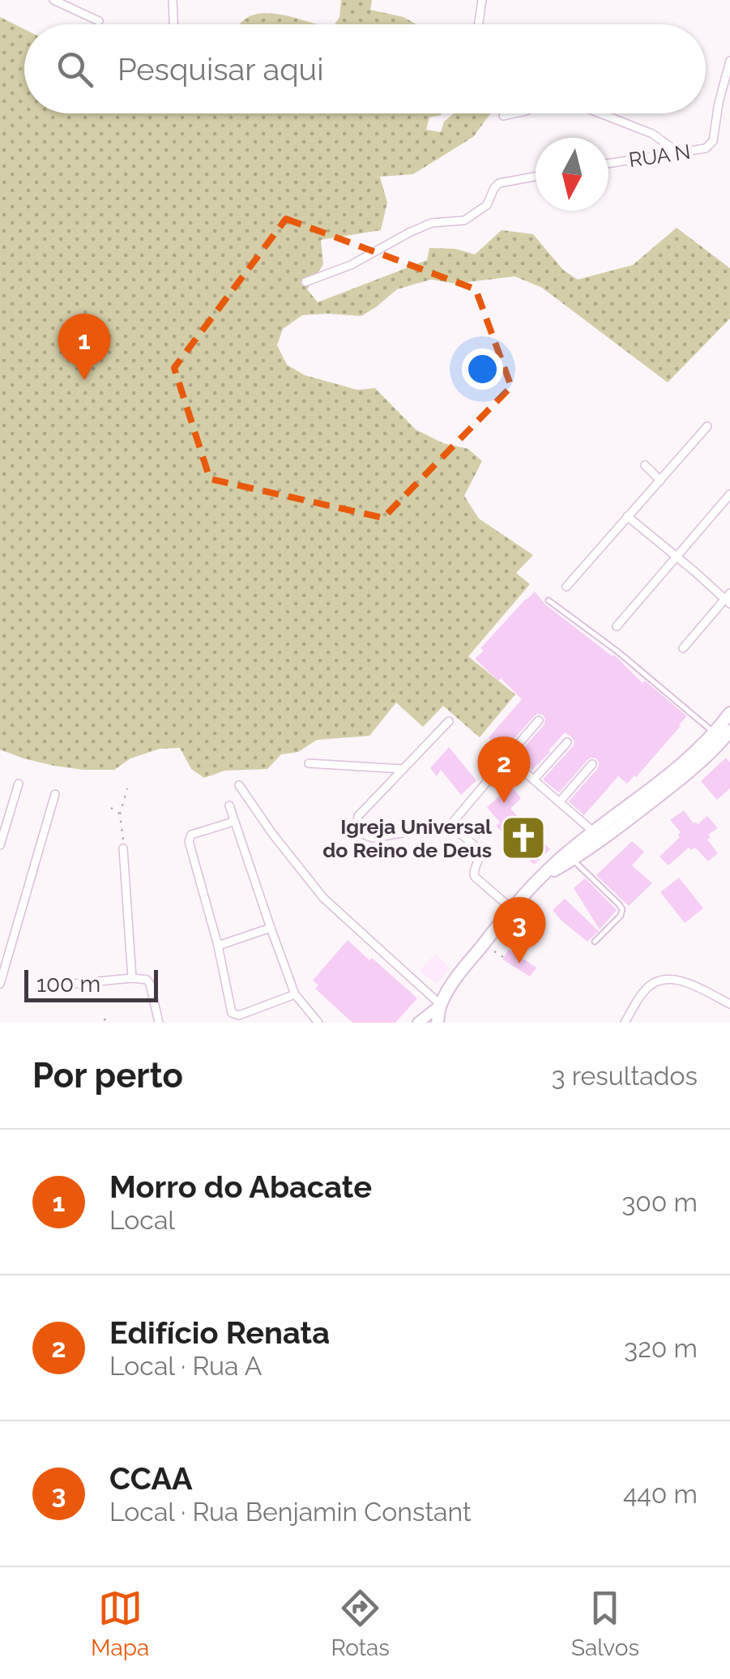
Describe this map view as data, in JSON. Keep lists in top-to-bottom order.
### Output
{
  "streets": {
    "street": ["RUA N"]
  },
  "places": {
    "church": ["Igreja Universal do Reino de Deus"]
  },
  "scale_bar": "100 m",
  "north": "bottom",
  "page": {
    "search": "Pesquisar aqui",
    "pins": ["1", "2", "3"],
    "scale": "100 m",
    "heading": ["Por perto", "3 resultados"],
    "list": [
      {
        "mark": "1",
        "name": "Morro do Abacate",
        "note": "Local",
        "value": "300 m"
      },
      {
        "mark": "2",
        "name": "Edifício Renata",
        "note": "Local · Rua A",
        "value": "320 m"
      },
      {
        "mark": "3",
        "name": "CCAA",
        "note": "Local · Rua Benjamin Constant",
        "value": "440 m"
      }
    ],
    "nav": ["Mapa", "Rotas", "Salvos"]
  }
}
